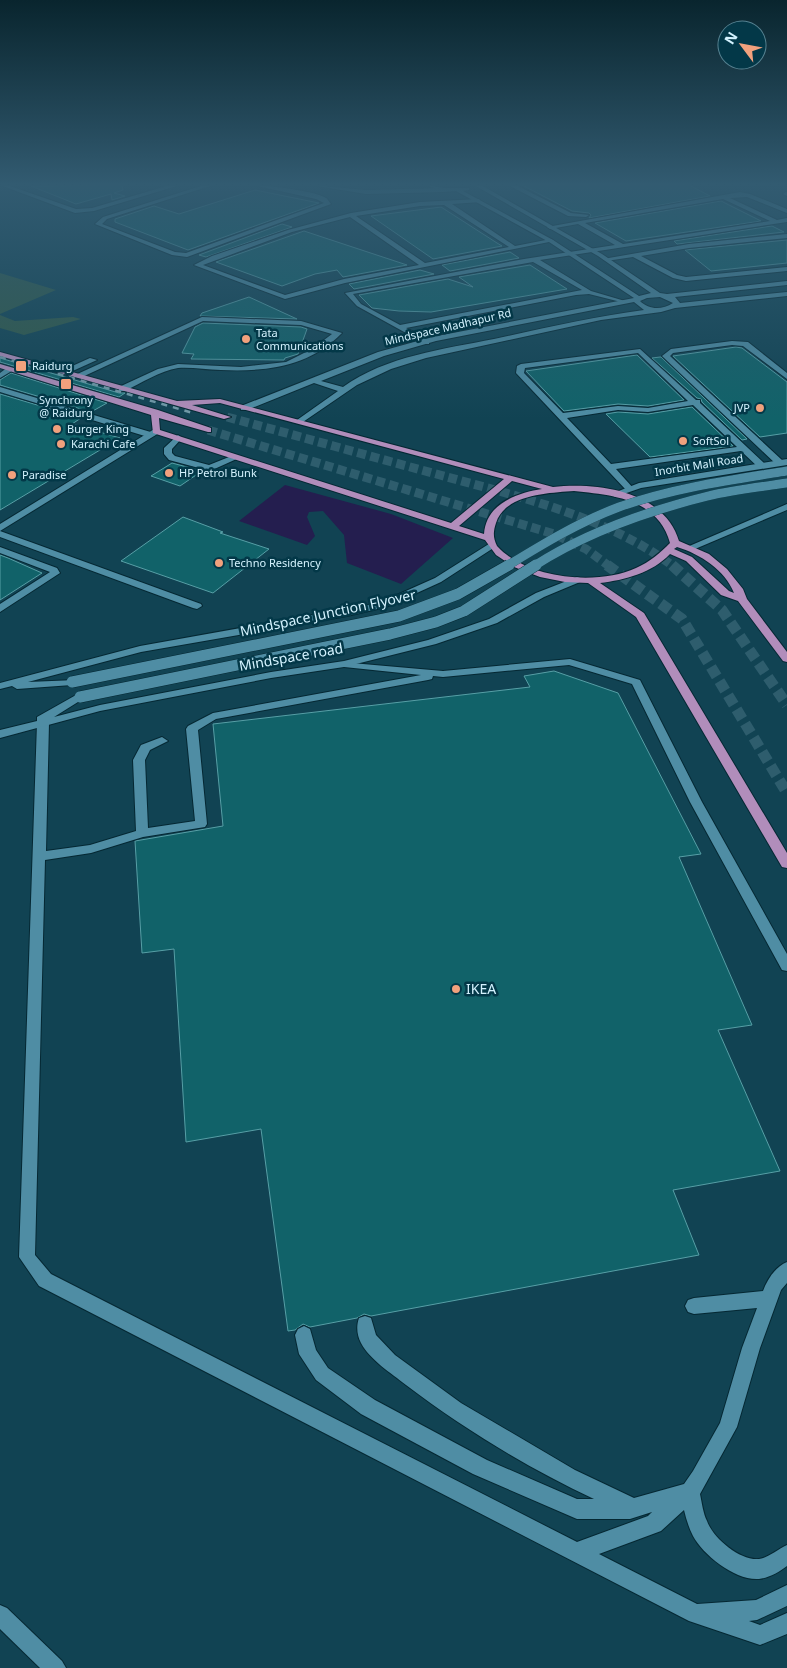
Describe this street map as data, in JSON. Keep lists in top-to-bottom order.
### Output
{
  "streets": {
    "street": [
      "Mindspace Madhapur Rd",
      "Inorbit Mall Road",
      "Mindspace Junction Flyover",
      "Mindspace road"
    ]
  },
  "crossings": [
    ["Inorbit Mall Road", "Mindspace Junction Flyover"]
  ],
  "places": {
    "other": [
      "Tata Communications",
      "JVP",
      "Burger King",
      "SoftSol",
      "Karachi Cafe",
      "HP Petrol Bunk",
      "Paradise",
      "Techno Residency",
      "IKEA"
    ],
    "transit": ["Raidurg", "Synchrony @ Raidurg"]
  },
  "north": "top left"
}
